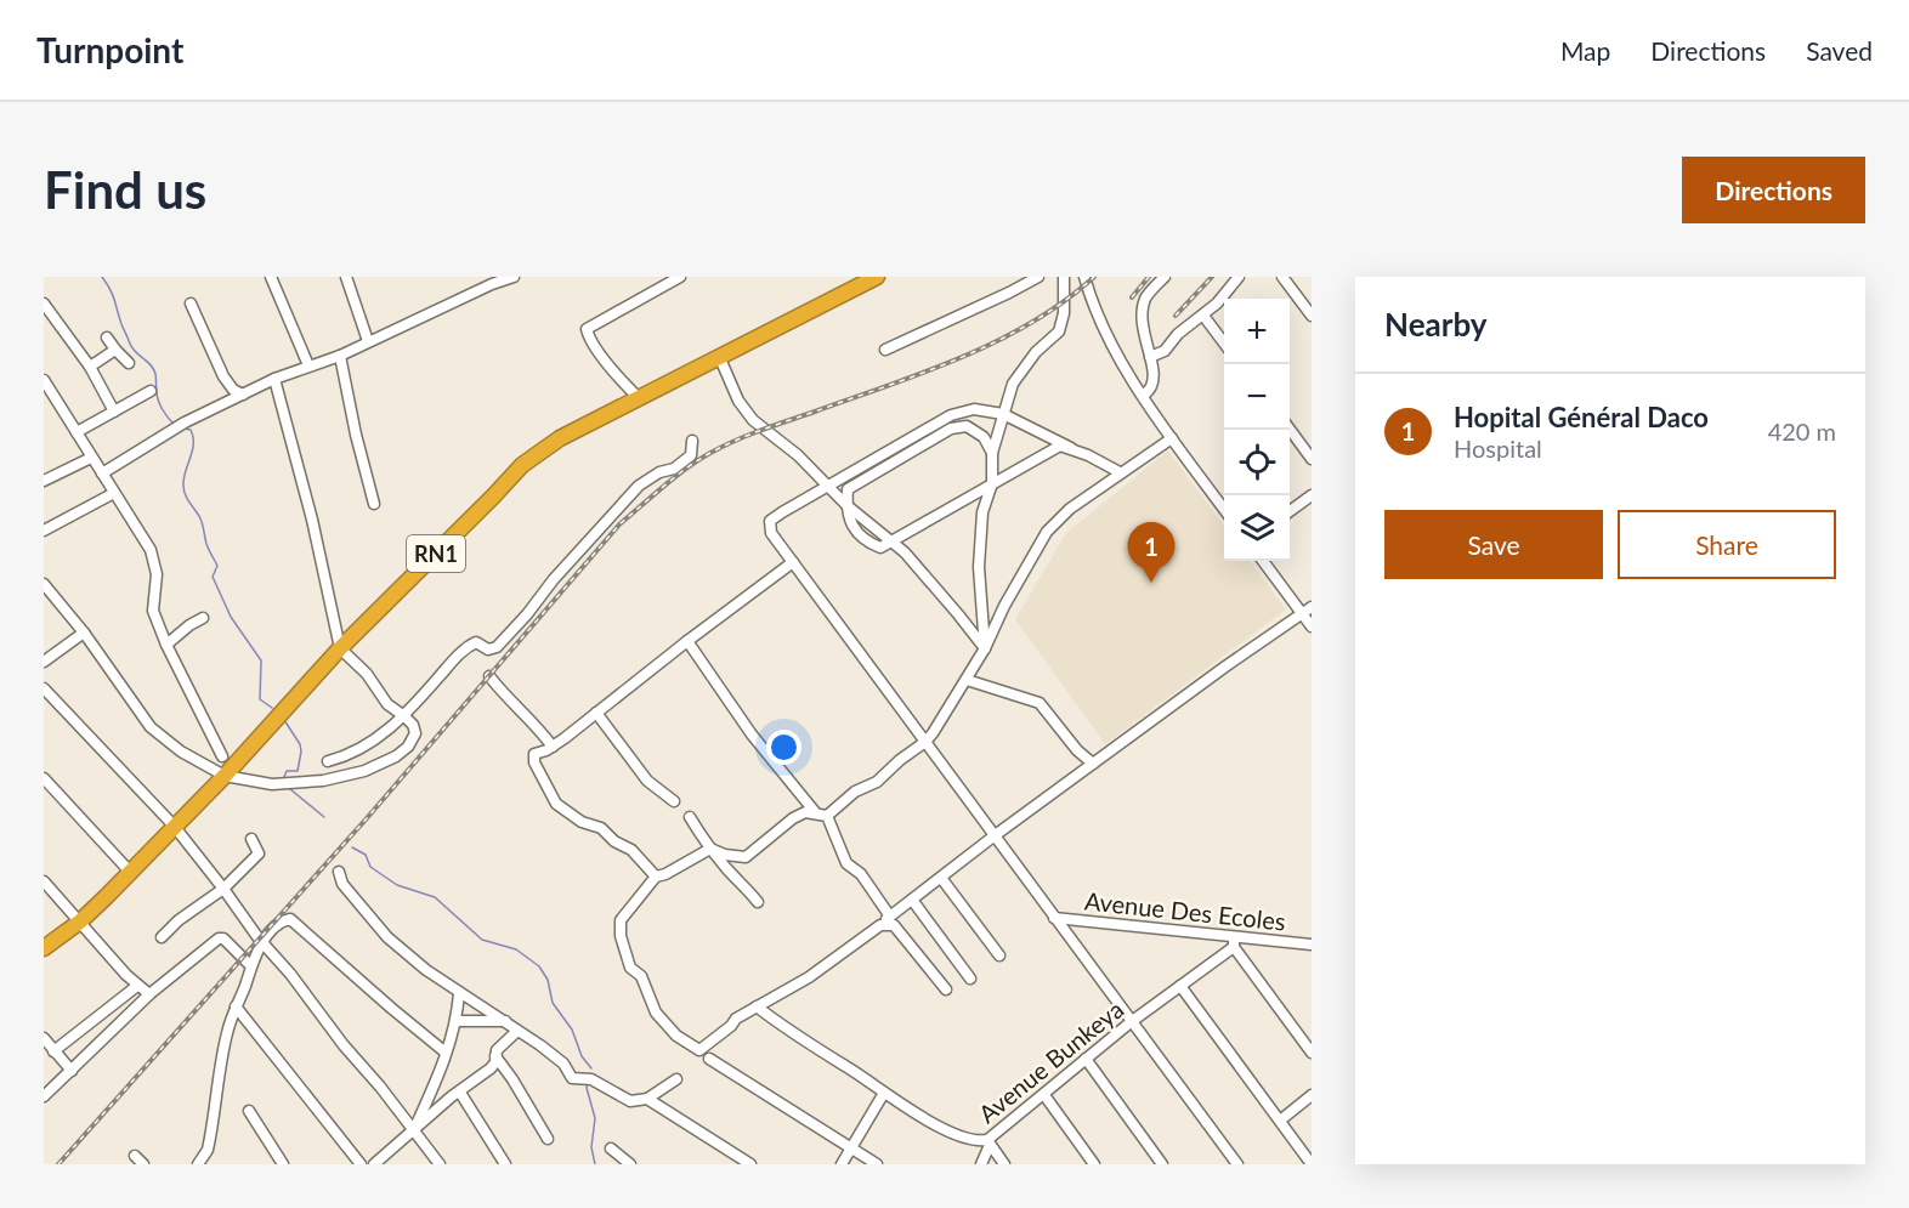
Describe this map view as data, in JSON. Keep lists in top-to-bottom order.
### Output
{
  "streets": {
    "highway": ["RN1"],
    "street": ["Avenue Des Ecoles", "Avenue Bunkeya"]
  },
  "page": {
    "header": "Turnpoint",
    "nav": ["Map", "Directions", "Saved"],
    "buttons": [
      "Directions",
      ["Save", "Share"]
    ],
    "title": "Find us",
    "heading": "Nearby",
    "map_buttons": ["+", "−"],
    "list": [
      {
        "mark": "1",
        "name": "Hopital Général Daco",
        "note": "Hospital",
        "value": "420 m"
      }
    ],
    "pins": "1"
  }
}
